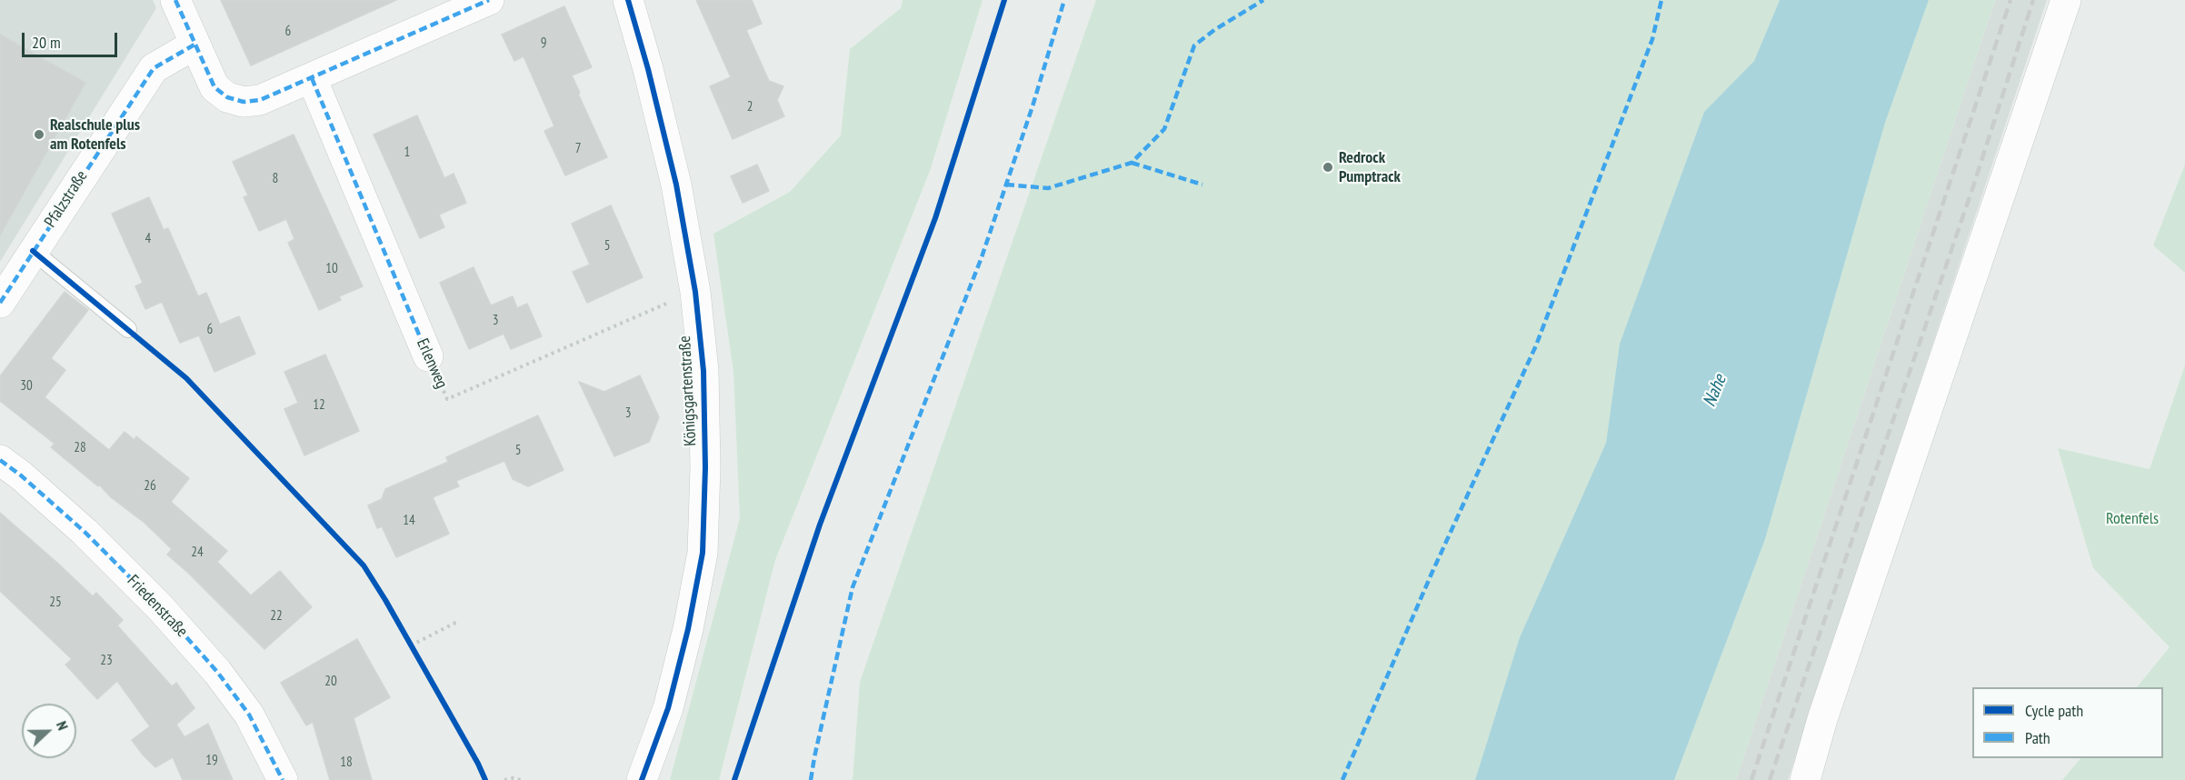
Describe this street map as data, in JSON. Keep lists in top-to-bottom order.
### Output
{
  "streets": {
    "street": [
      "Pfalzstraße",
      "Erlenweg",
      "Königsgartenstraße",
      "Friedenstraße"
    ]
  },
  "crossings": [
    ["Erlenweg", "Königsgartenstraße"]
  ],
  "water": ["Nahe"],
  "parks": ["Rotenfels"],
  "places": ["Realschule plus am Rotenfels", "Redrock Pumptrack"],
  "house_numbers": [
    "6",
    "9",
    "2",
    "7",
    "1",
    "8",
    "4",
    "5",
    "10",
    "3",
    "6",
    "30",
    "12",
    "3",
    "28",
    "5",
    "26",
    "14",
    "24",
    "25",
    "22",
    "23",
    "20",
    "19",
    "18"
  ],
  "legend": ["Cycle path", "Path"],
  "scale_bar": "20 m",
  "north": "right"
}
